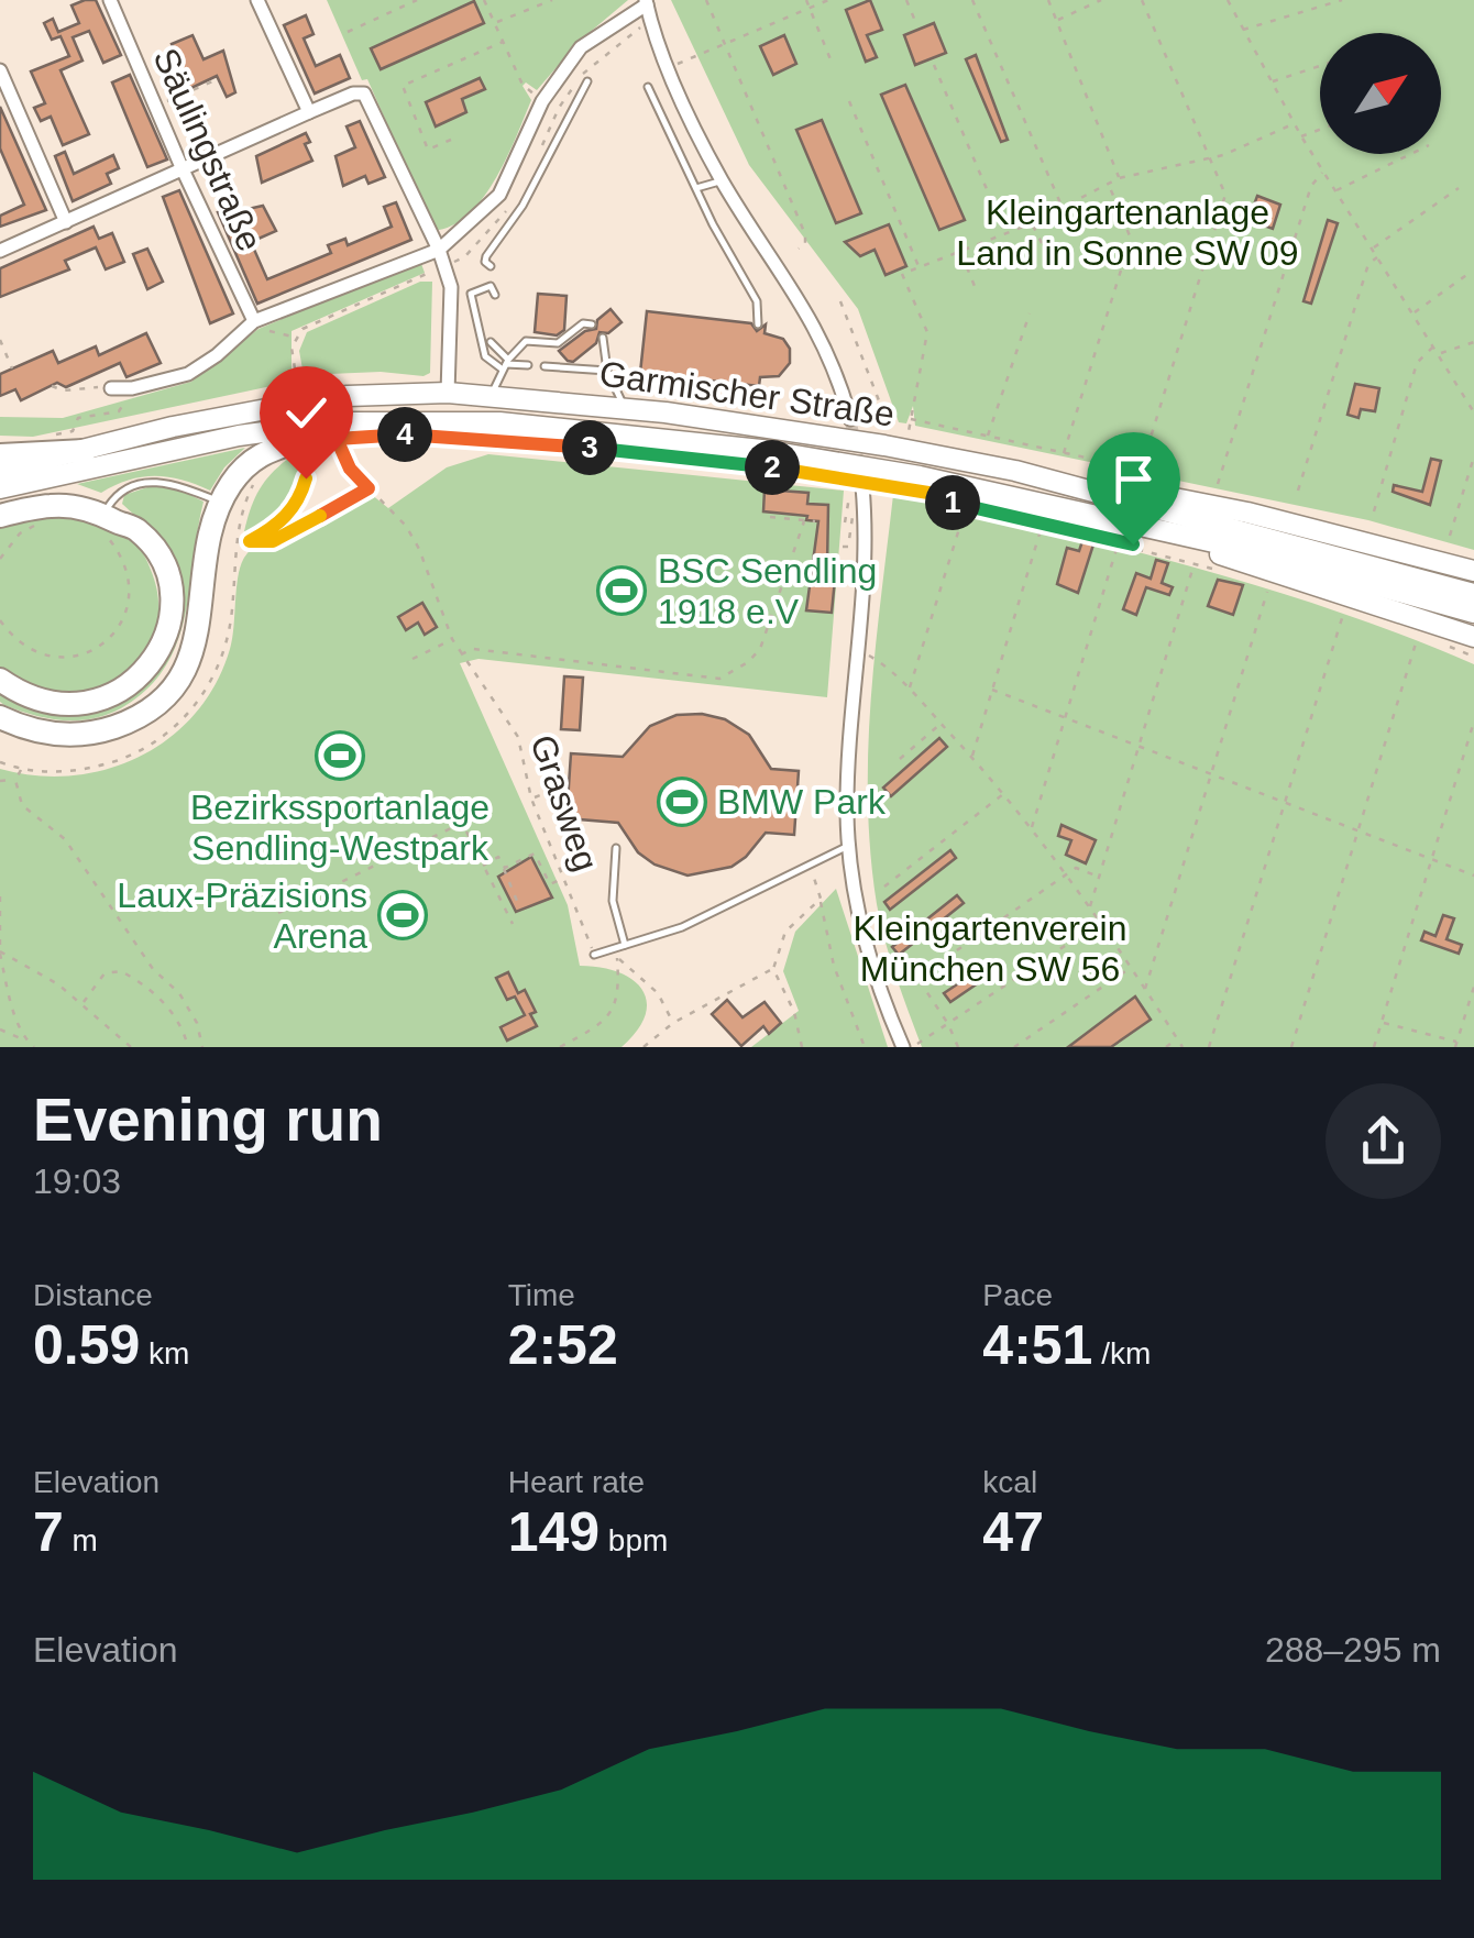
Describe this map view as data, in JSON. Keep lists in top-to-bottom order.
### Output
{
  "streets": {
    "highway": ["Garmischer Straße"],
    "street": ["Säulingstraße"],
    "path": ["Grasweg"]
  },
  "crossings": [
    ["Garmischer Straße", "Grasweg"]
  ],
  "parks": ["Kleingartenanlage Land in Sonne SW 09", "Kleingartenverein München SW 56"],
  "places": {
    "sports": [
      "BSC Sendling 1918 e.V",
      "Bezirkssportanlage Sendling-Westpark",
      "BMW Park",
      "Laux-Präzisions Arena"
    ]
  },
  "north": "top right",
  "page": {
    "pins": [
      "4",
      "3",
      "2",
      "1"
    ],
    "heading": ["Evening run", "19:03"],
    "stats": [
      ["Distance", "0.59 km"],
      ["Time", "2:52"],
      ["Pace", "4:51 /km"],
      ["Elevation", "7 m"],
      ["Heart rate", "149 bpm"],
      ["kcal", "47"]
    ],
    "chart": ["Elevation", "288–295 m"]
  }
}
